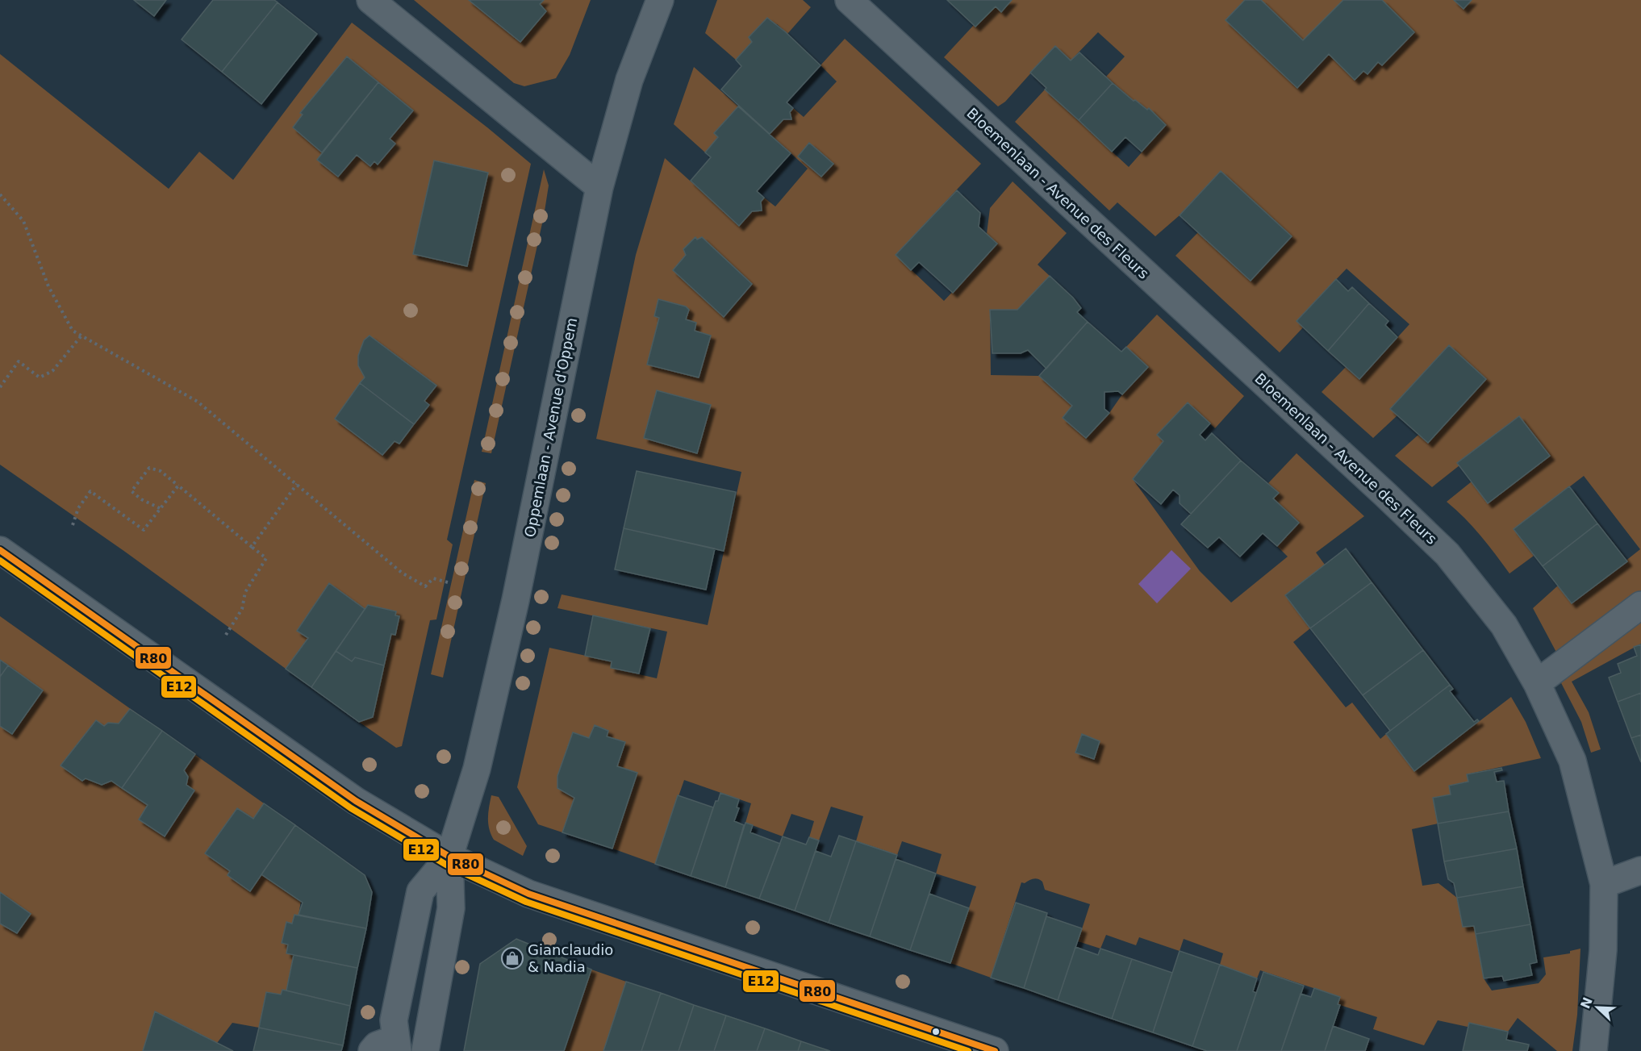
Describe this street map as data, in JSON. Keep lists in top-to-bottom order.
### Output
{
  "streets": {
    "street": ["Bloemenlaan - Avenue des Fleurs", "Oppemlaan - Avenue d'Oppem"]
  },
  "places": {
    "shop": ["Gianclaudio & Nadia"]
  },
  "lines": ["transit line R80", "transit line E12"],
  "north": "top left"
}
